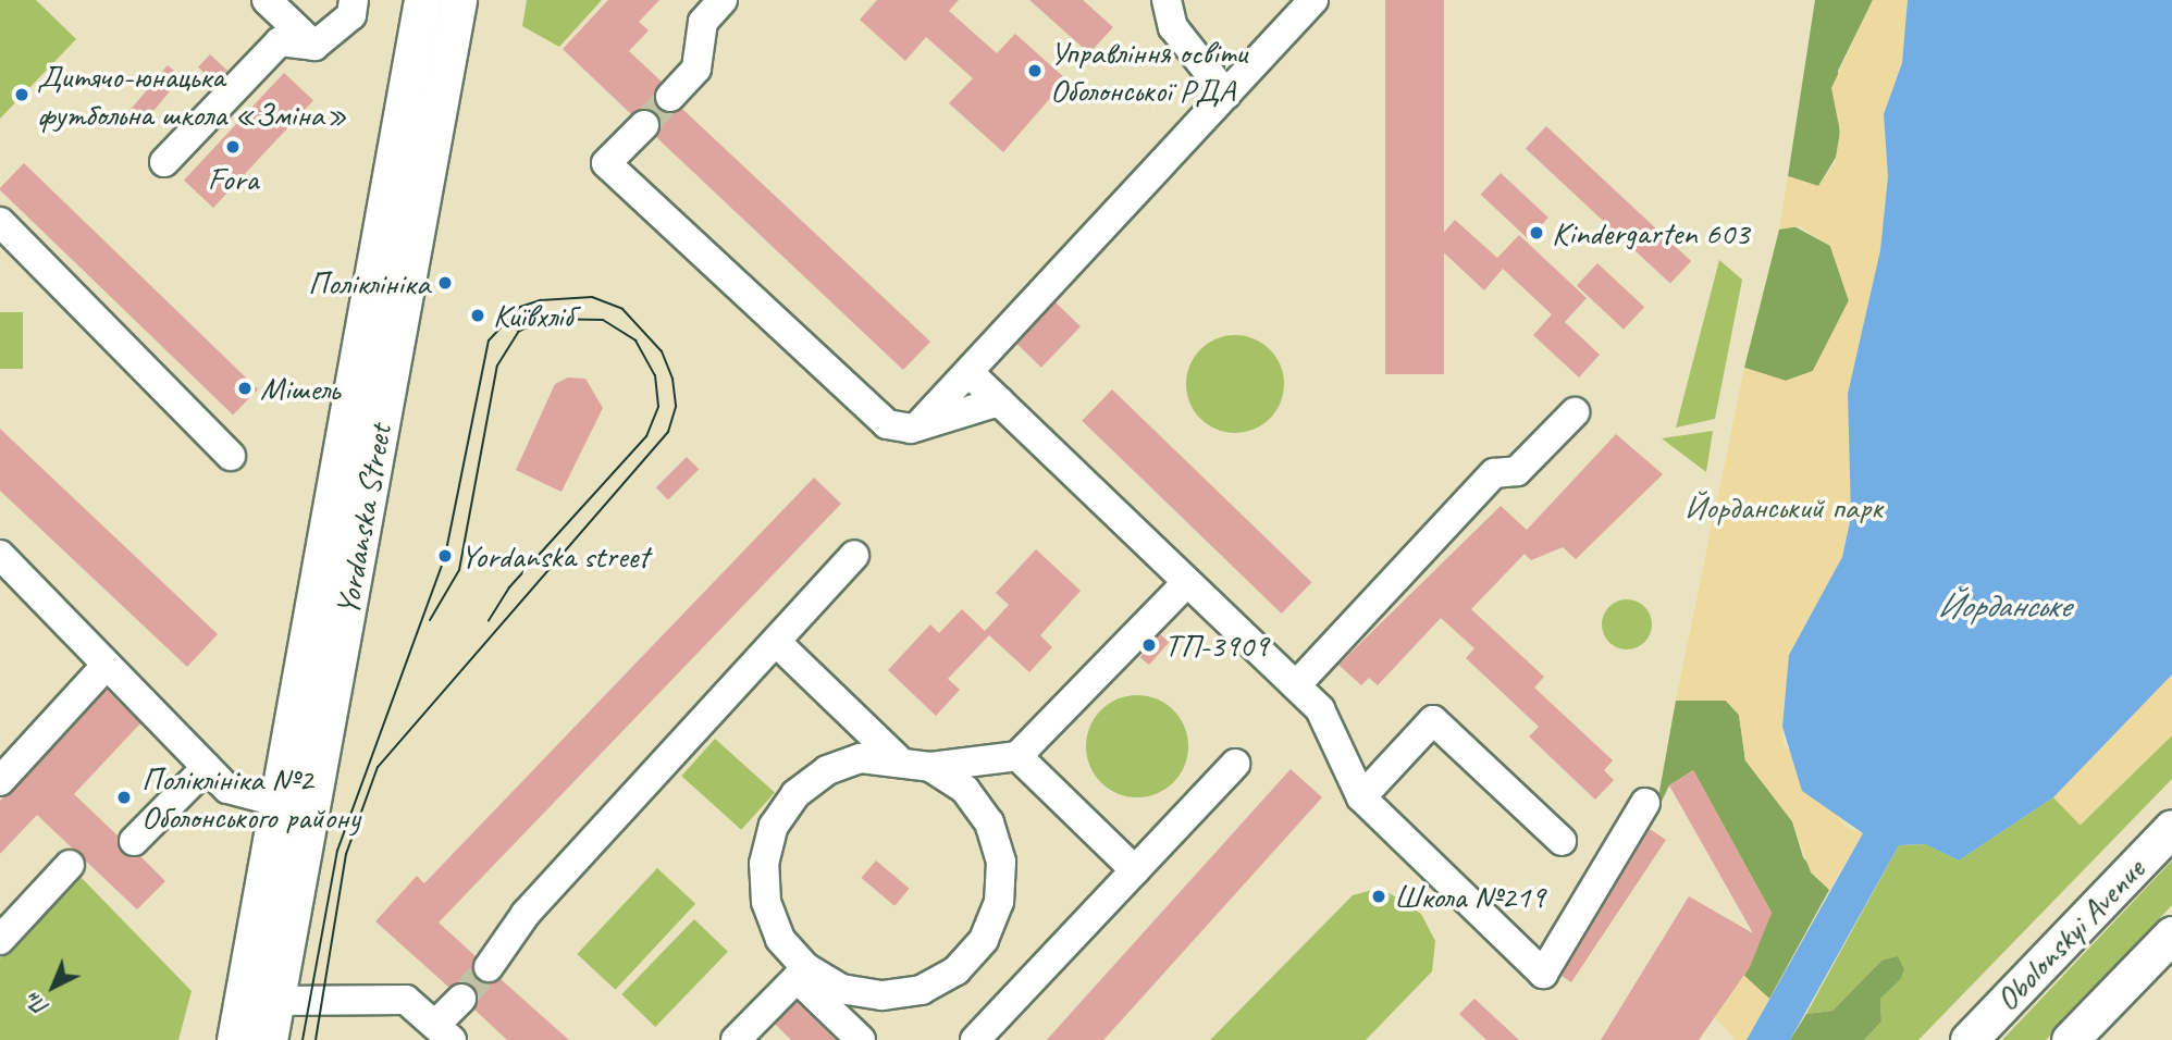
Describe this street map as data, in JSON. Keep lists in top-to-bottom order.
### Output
{
  "streets": {
    "main road": ["Yordanska Street", "Obolonskyi Avenue"]
  },
  "water": ["Йорданське"],
  "parks": ["Йорданський парк"],
  "places": [
    "Управління освіти Оболонської РДА",
    "Дитячо-юнацька футбольна школа «Зміна»",
    "Fora",
    "Kindergarten 603",
    "Поліклініка",
    "Київхліб",
    "Мішель",
    "Yordanska street",
    "ТП-3909",
    "Поліклініка №2 Оболонського району",
    "Школа №219"
  ],
  "north": "bottom left"
}
